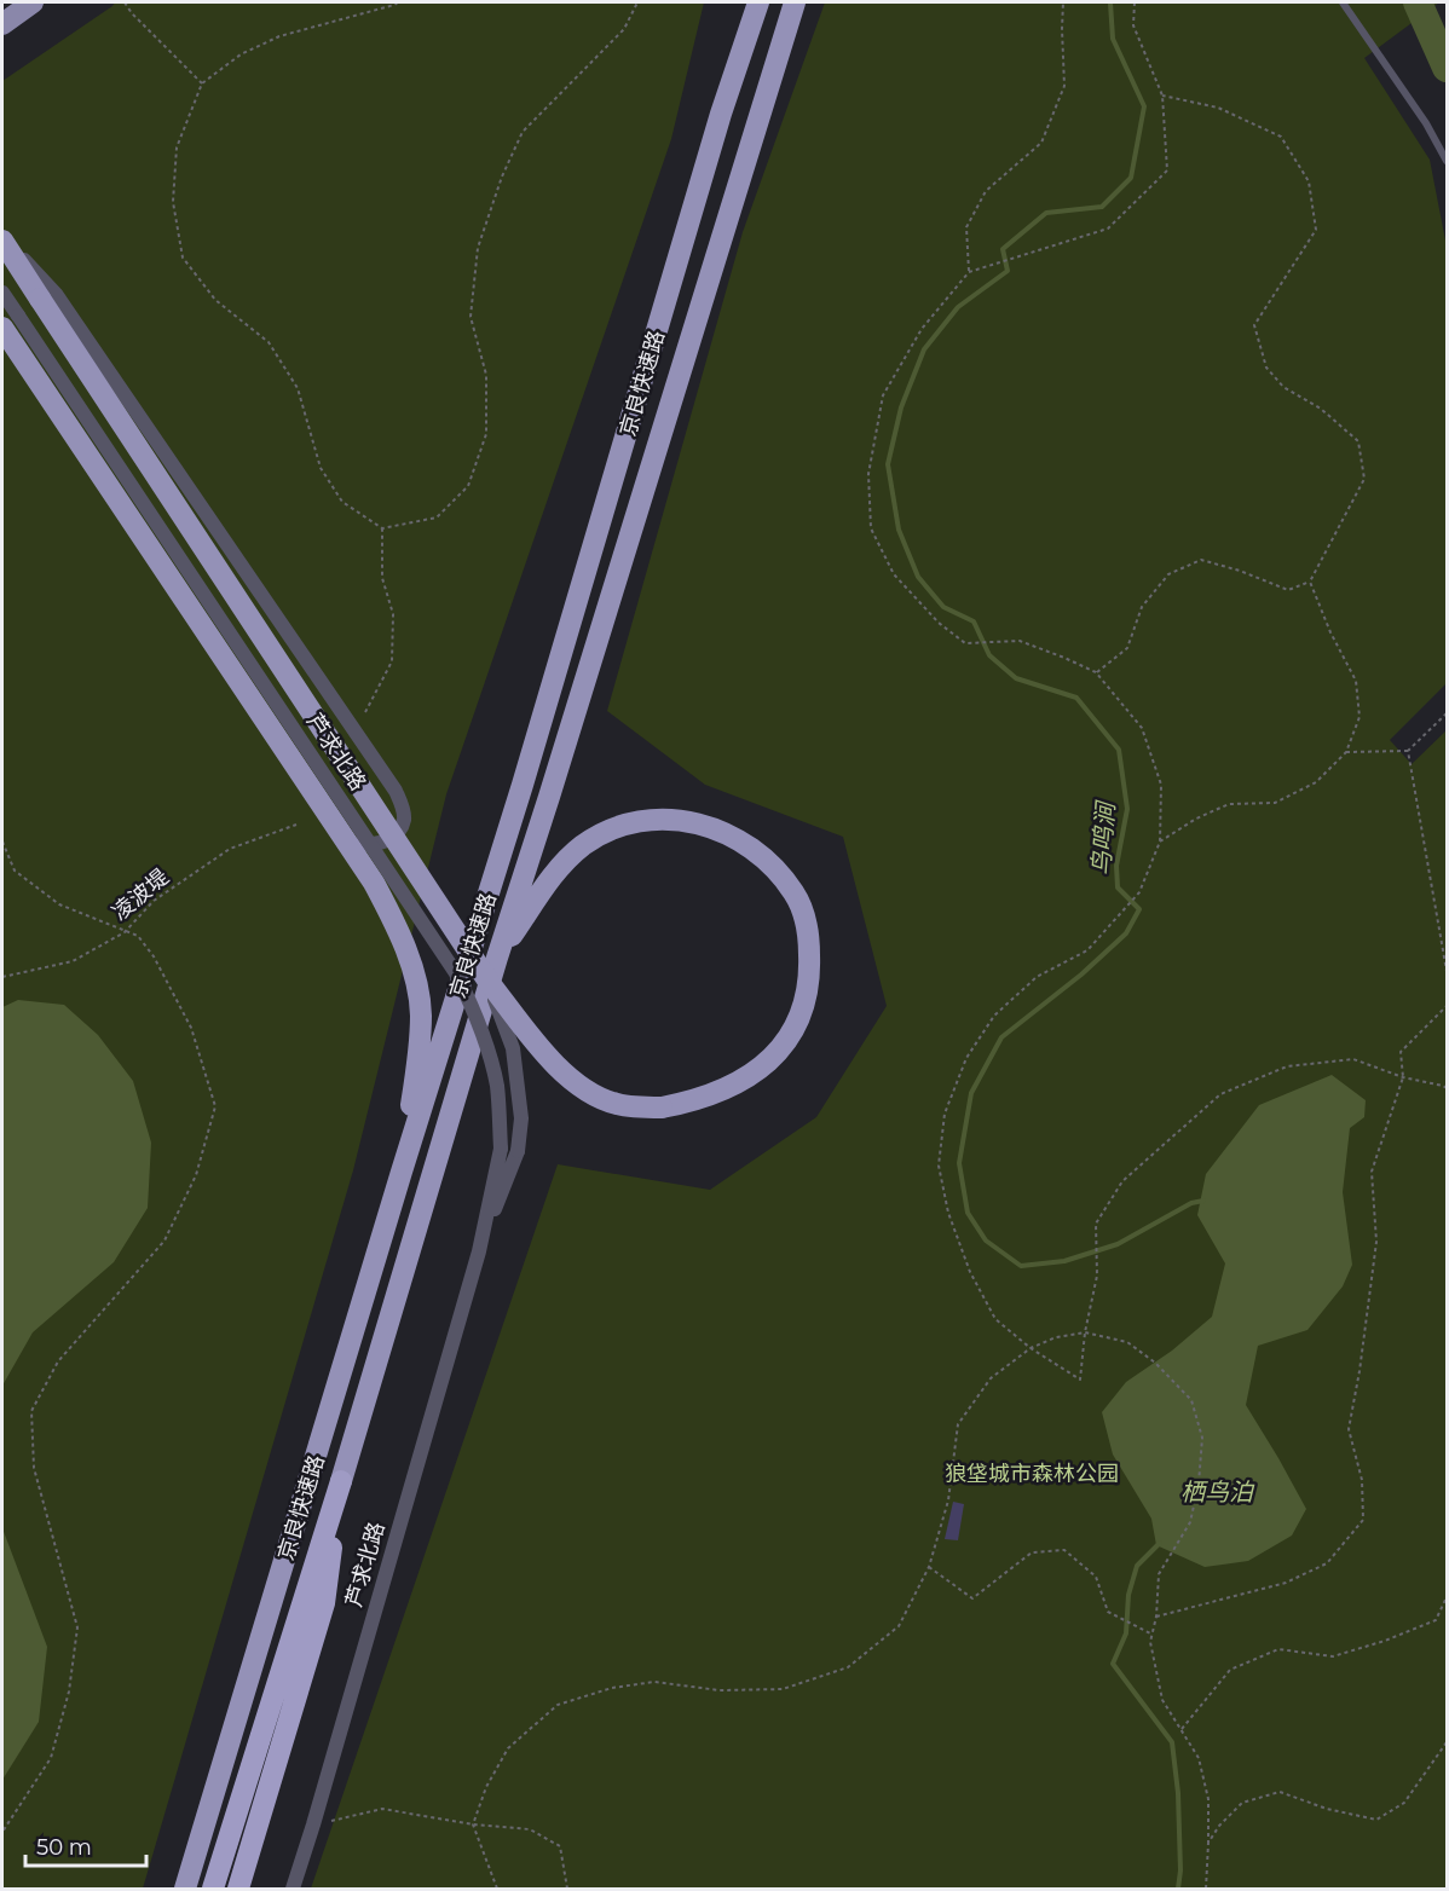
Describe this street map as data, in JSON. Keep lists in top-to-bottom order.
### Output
{
  "streets": {
    "highway": ["京良快速路"],
    "street": ["芦求北路"],
    "path": ["凌波堤"]
  },
  "water": ["鸟鸣涧", "栖鸟泊"],
  "parks": ["狼垡城市森林公园"],
  "scale_bar": "50 m"
}
